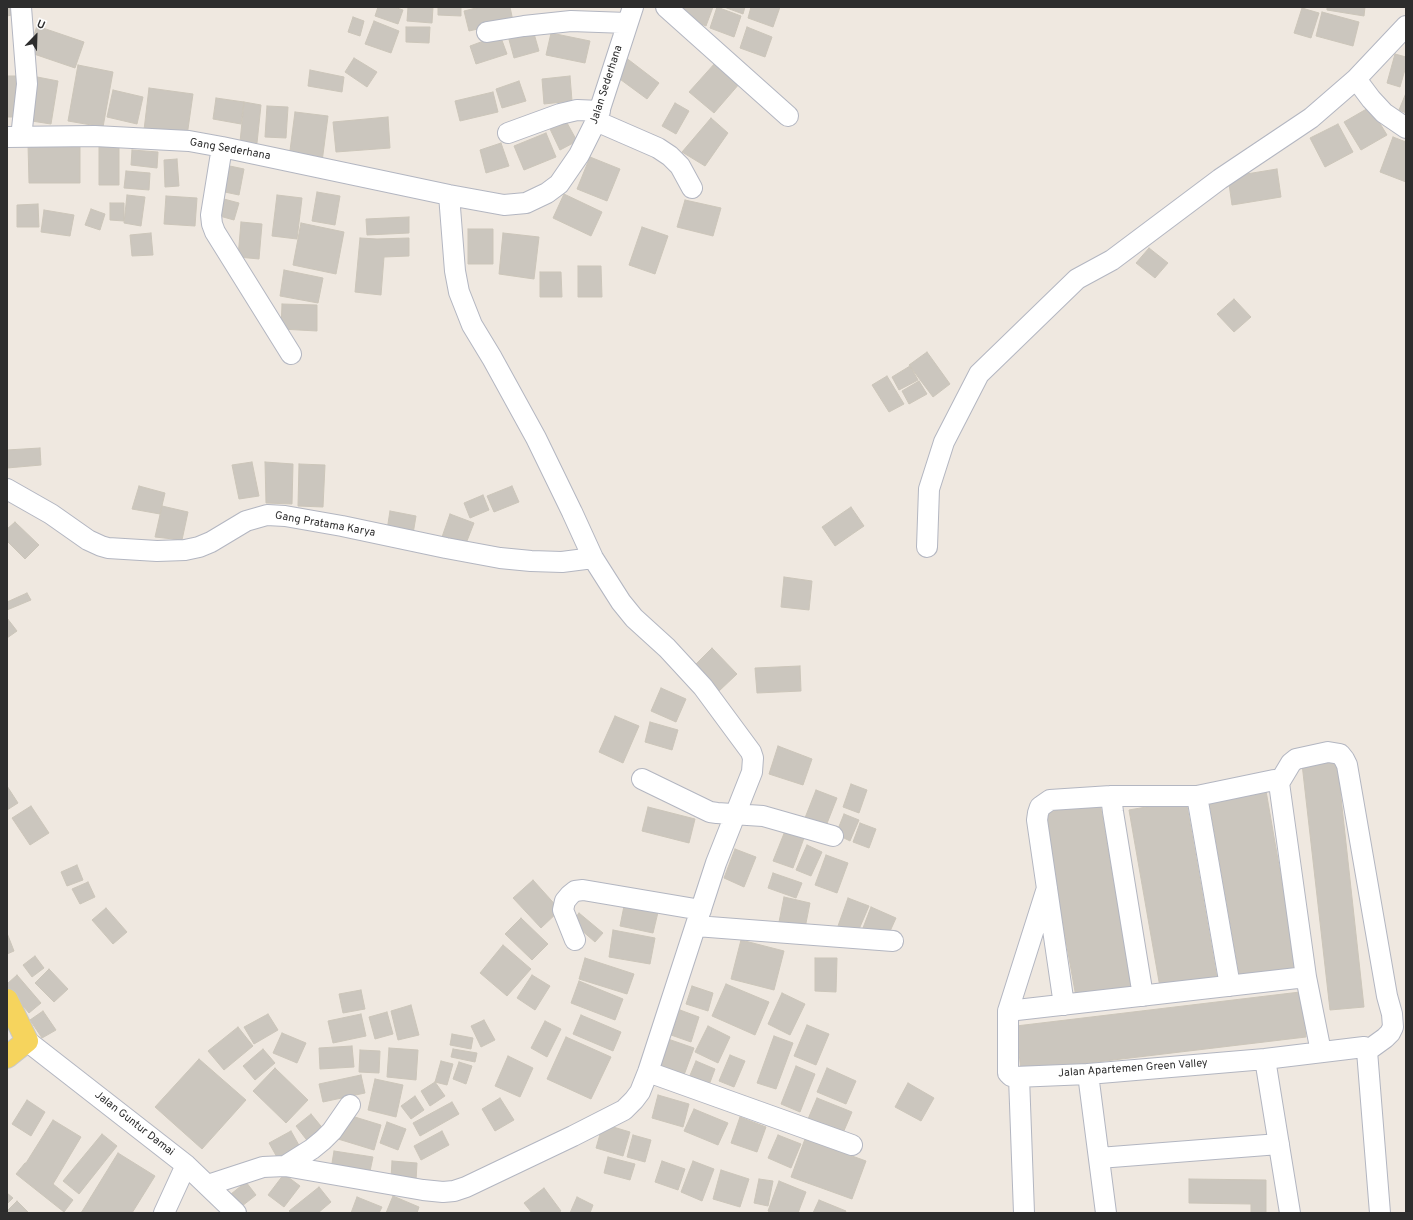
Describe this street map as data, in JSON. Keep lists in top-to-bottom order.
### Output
{
  "streets": {
    "street": [
      "Jalan Sederhana",
      "Gang Sederhana",
      "Gang Pratama Karya",
      "Jalan Apartemen Green Valley",
      "Jalan Guntur Damai"
    ]
  },
  "crossings": [
    ["Jalan Sederhana", "Gang Sederhana"]
  ],
  "north": "top right"
}
